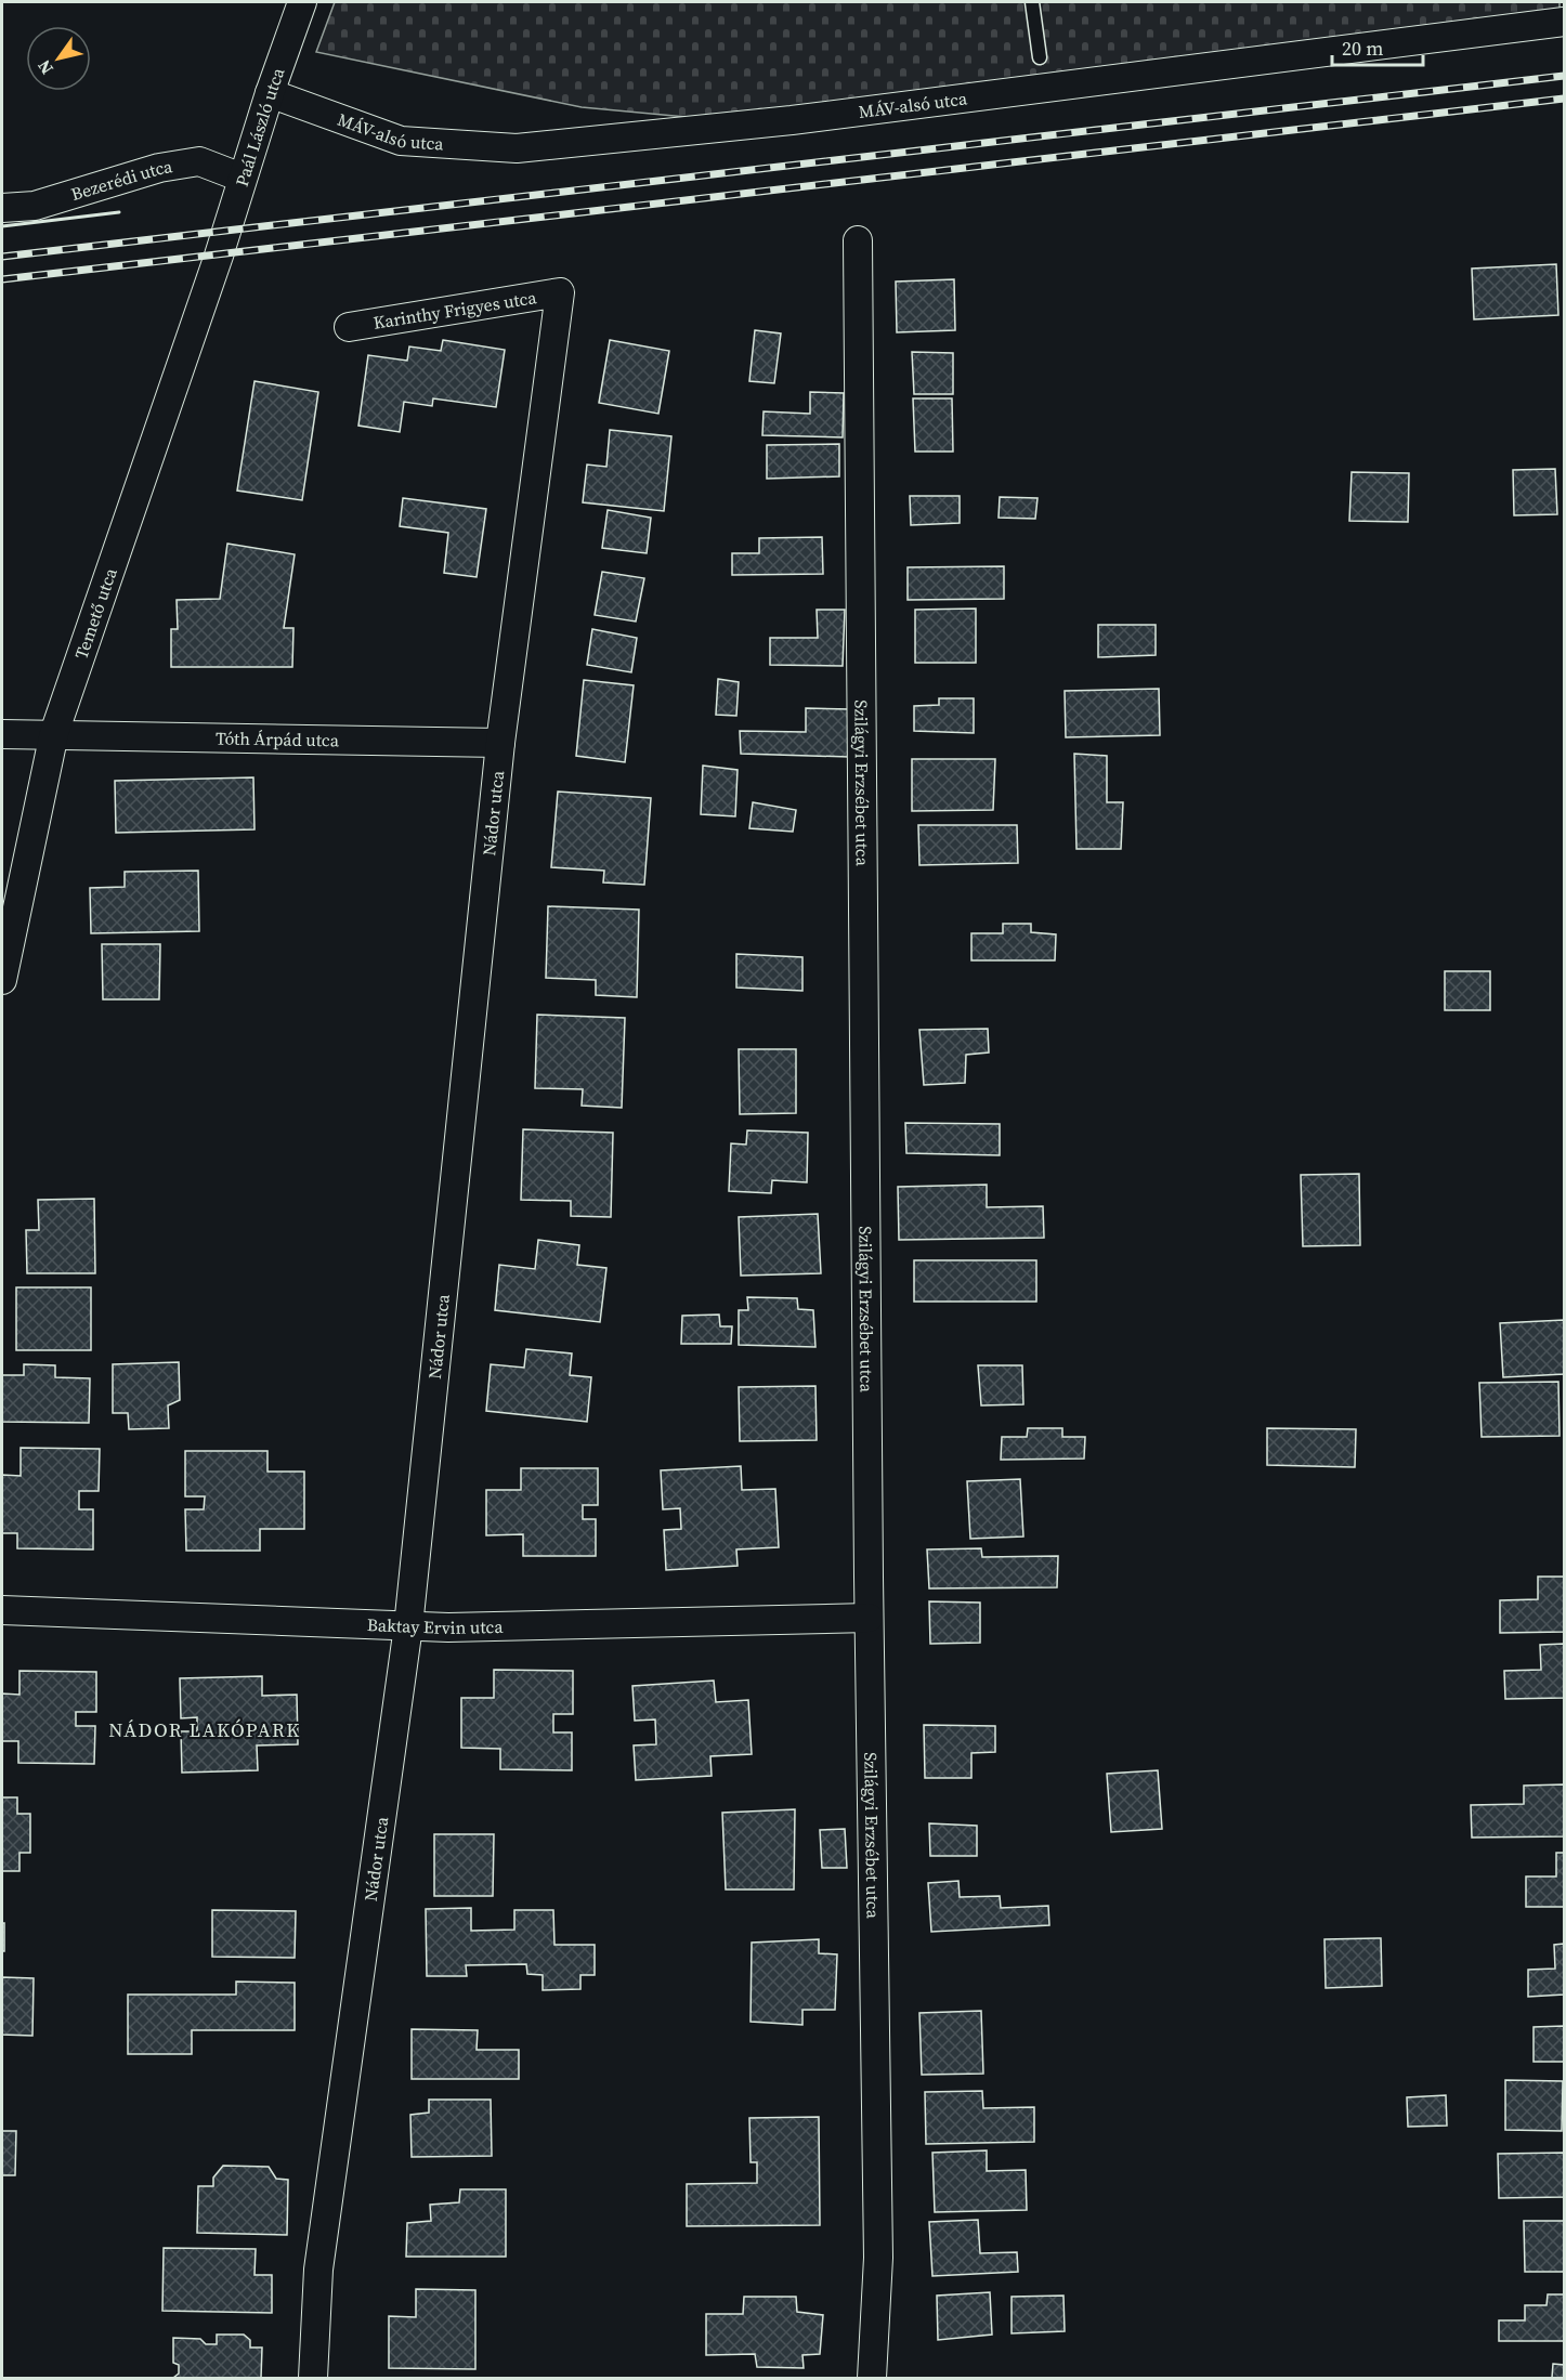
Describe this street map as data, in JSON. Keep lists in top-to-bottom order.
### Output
{
  "streets": {
    "street": [
      "MÁV-alsó utca",
      "Paál László utca",
      "Bezerédi utca",
      "Karinthy Frigyes utca",
      "Temető utca",
      "Tóth Árpád utca",
      "Szilágyi Erzsébet utca",
      "Nádor utca",
      "Baktay Ervin utca"
    ]
  },
  "crossings": [
    ["MÁV-alsó utca", "Paál László utca"],
    ["Paál László utca", "Bezerédi utca"],
    ["Paál László utca", "Temető utca"],
    ["Karinthy Frigyes utca", "Nádor utca"],
    ["Temető utca", "Tóth Árpád utca"],
    ["Tóth Árpád utca", "Nádor utca"],
    ["Szilágyi Erzsébet utca", "Baktay Ervin utca"],
    ["Nádor utca", "Baktay Ervin utca"]
  ],
  "districts": ["NÁDOR LAKÓPARK"],
  "scale_bar": "20 m",
  "north": "bottom left"
}
